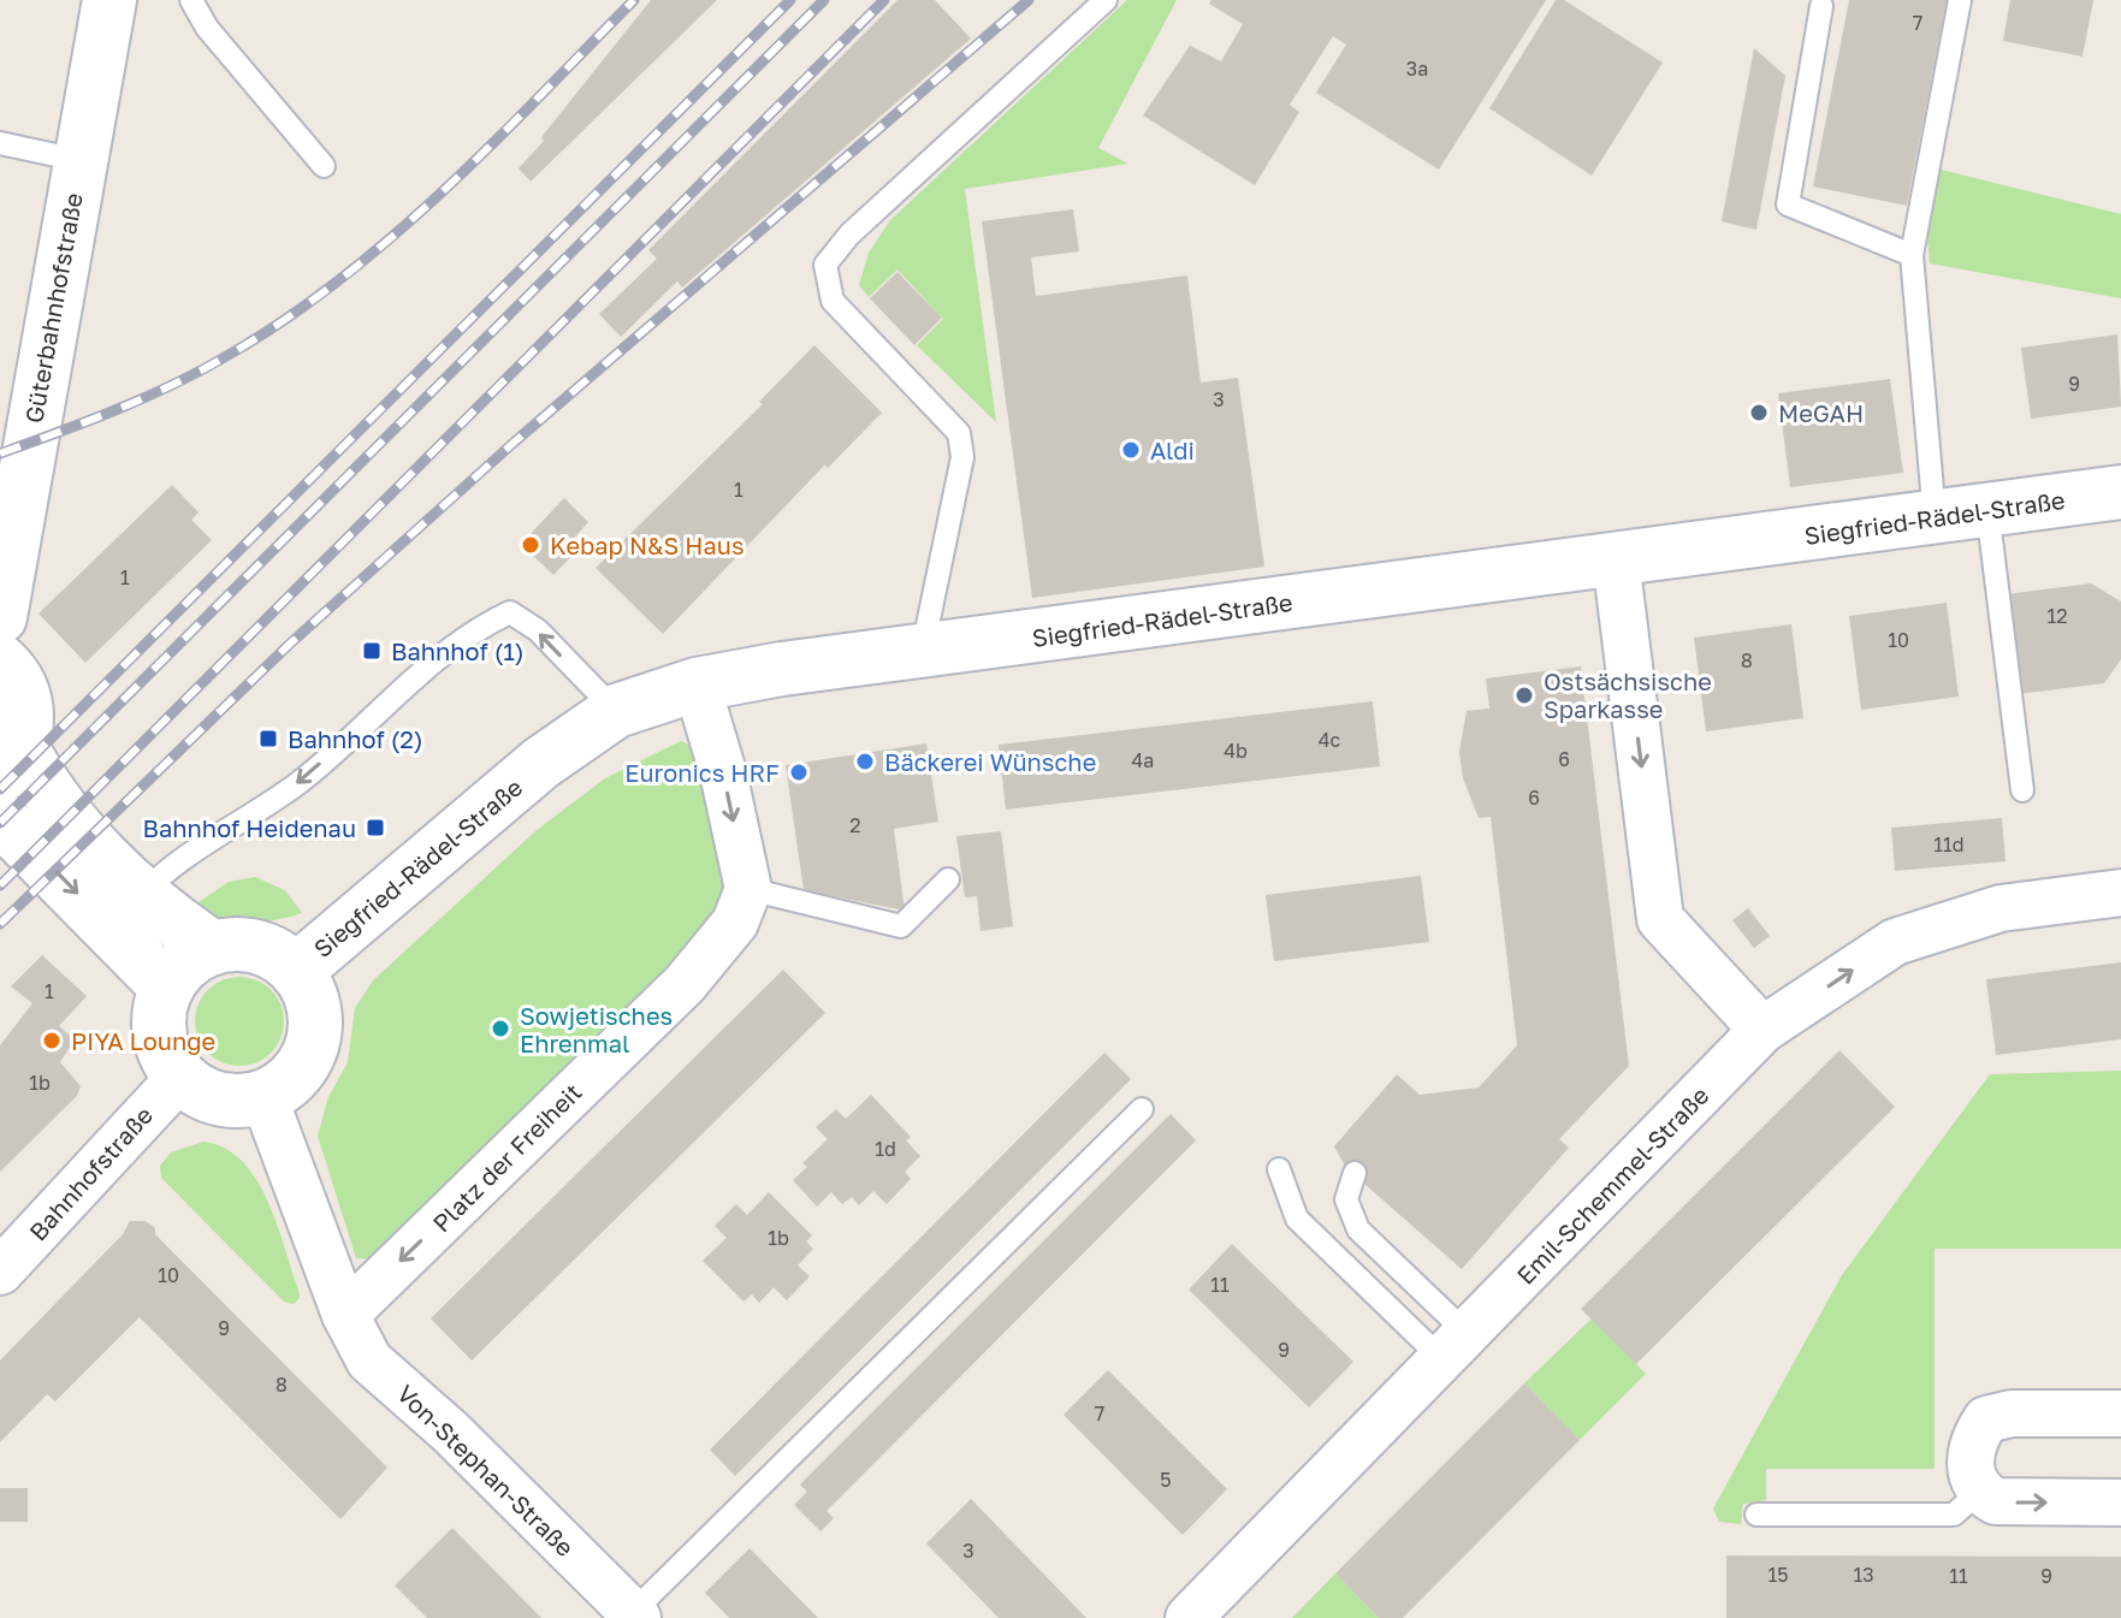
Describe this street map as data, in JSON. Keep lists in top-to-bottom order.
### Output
{
  "streets": {
    "street": [
      "Güterbahnhofstraße",
      "Siegfried-Rädel-Straße",
      "Platz der Freiheit",
      "Bahnhofstraße",
      "Emil-Schemmel-Straße",
      "Von-Stephan-Straße"
    ]
  },
  "crossings": [
    ["Siegfried-Rädel-Straße", "Bahnhofstraße"],
    ["Platz der Freiheit", "Von-Stephan-Straße"]
  ],
  "one_way": ["Platz der Freiheit"],
  "places": {
    "other": [
      "MeGAH",
      "Aldi",
      "Kebap N&S Haus",
      "Ostsächsische Sparkasse",
      "Bäckerei Wünsche",
      "Euronics HRF",
      "Sowjetisches Ehrenmal",
      "PIYA Lounge"
    ],
    "transit": ["Bahnhof (1)", "Bahnhof (2)", "Bahnhof Heidenau"]
  },
  "house_numbers": [
    "7",
    "3a",
    "9",
    "3",
    "1",
    "1",
    "12",
    "10",
    "8",
    "4c",
    "4b",
    "6",
    "4a",
    "6",
    "2",
    "11d",
    "1",
    "1b",
    "1d",
    "1b",
    "10",
    "11",
    "9",
    "9",
    "8",
    "7",
    "5",
    "3",
    "15",
    "13",
    "11",
    "9"
  ]
}
